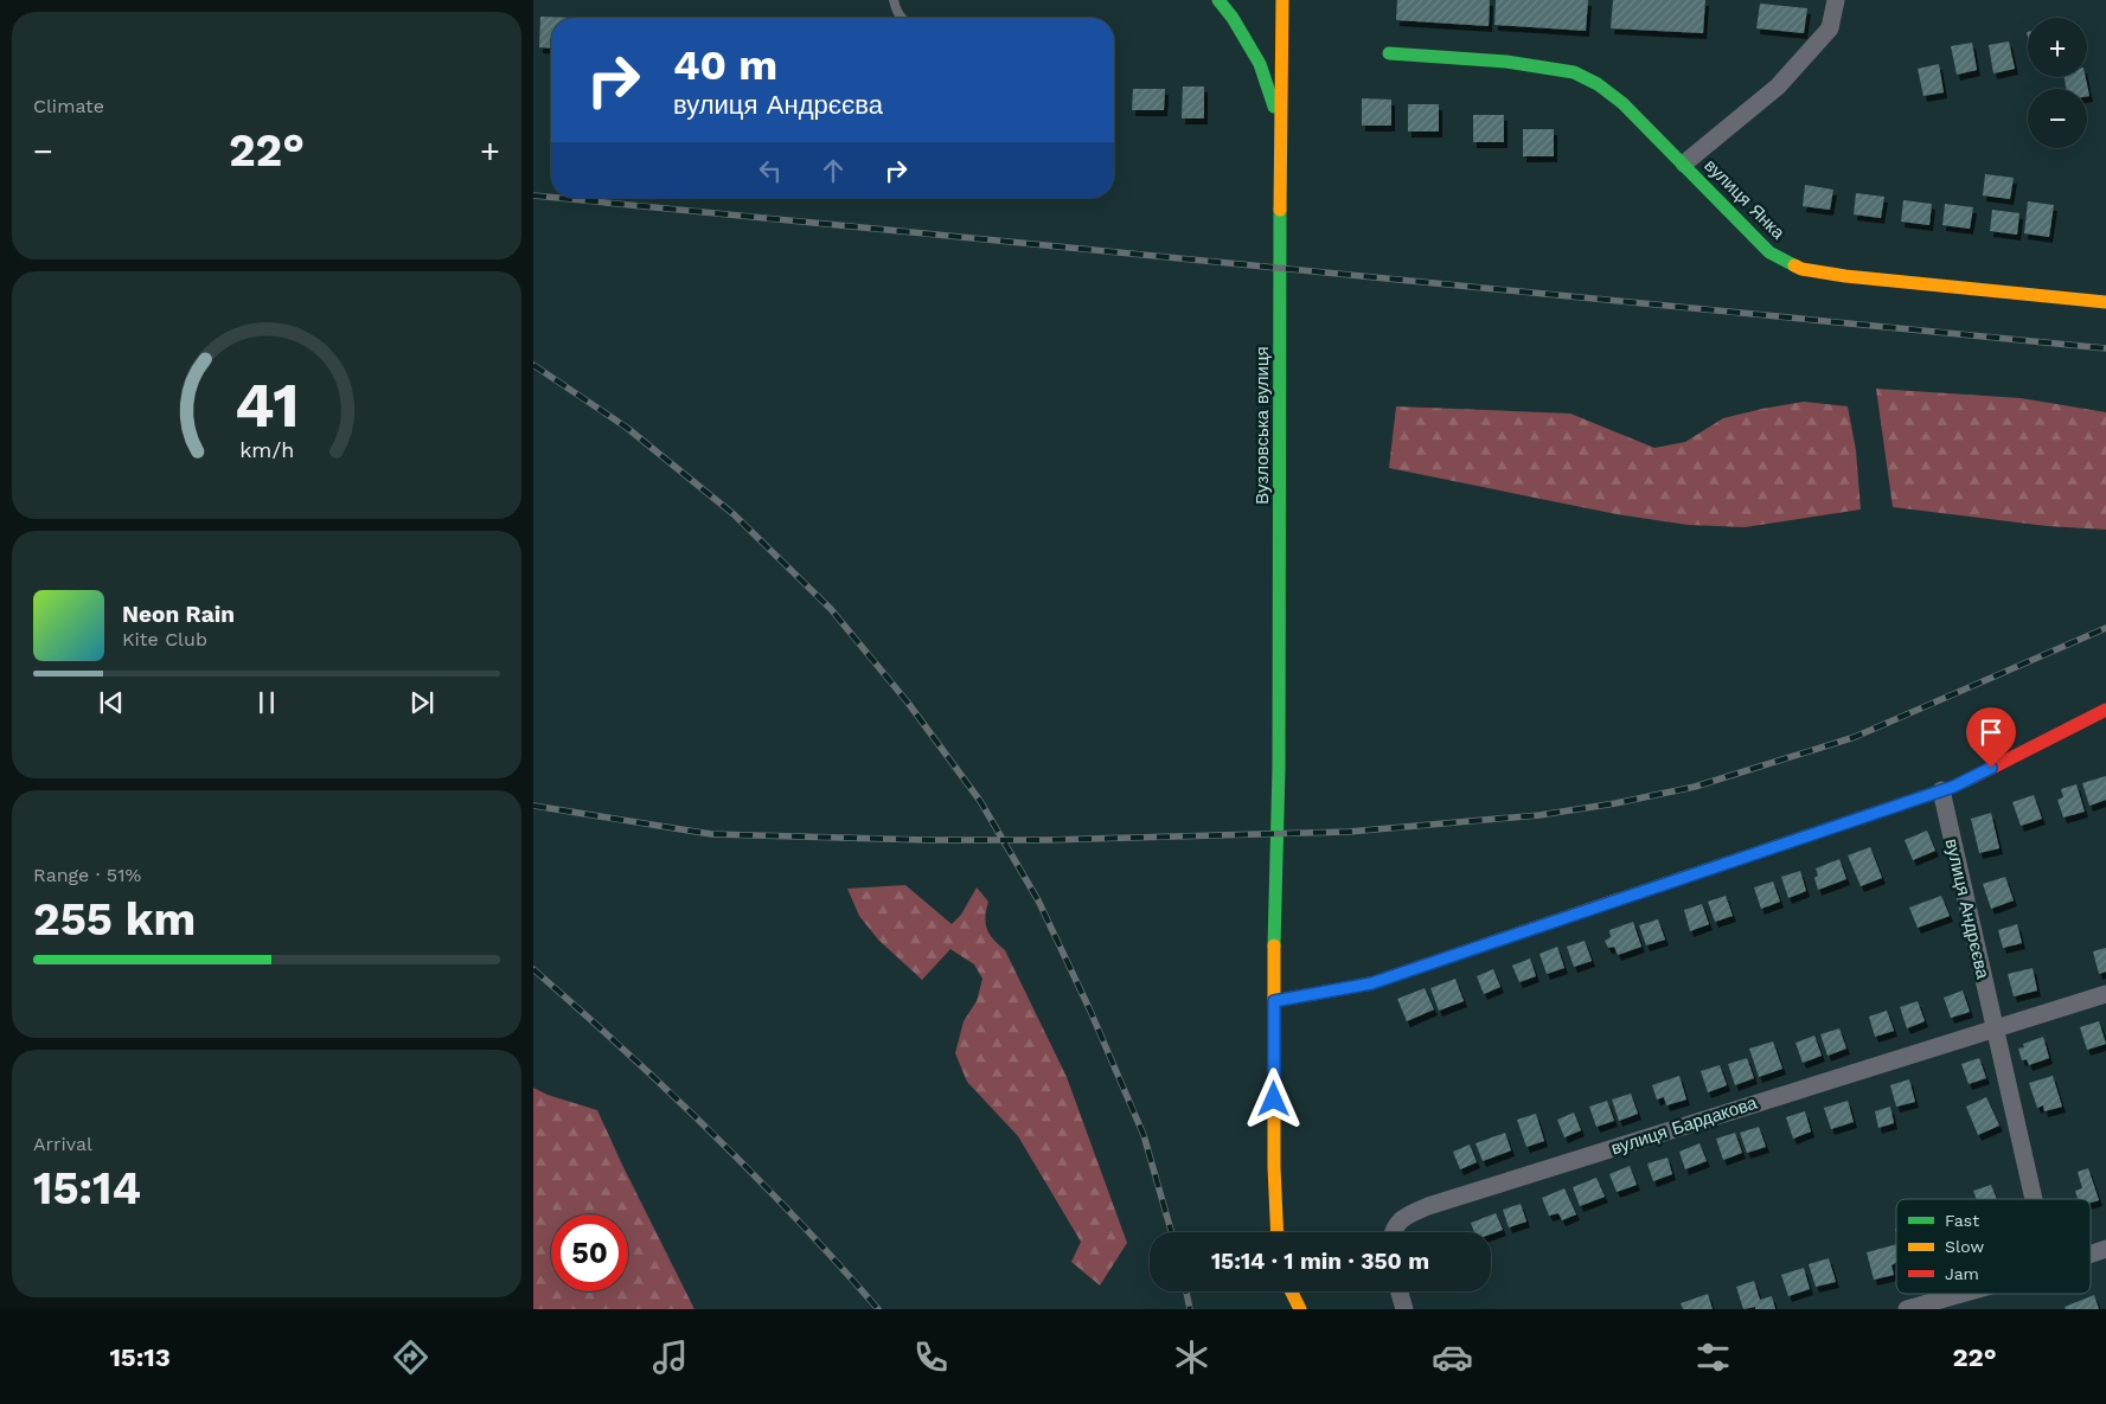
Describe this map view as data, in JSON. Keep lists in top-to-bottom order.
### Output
{
  "streets": {
    "street": [
      "вулиця Янка",
      "Вузловська вулиця",
      "вулиця Андрєєва",
      "вулиця Бардакова"
    ]
  },
  "crossings": [
    ["вулиця Андрєєва", "вулиця Бардакова"]
  ],
  "legend": ["Fast", "Slow", "Jam"],
  "page": {
    "tile": [
      "Climate",
      ["Range · 51%", "255 km"],
      ["Arrival", "15:14"]
    ],
    "map_buttons": ["+", "−"],
    "turn": ["40 m", "вулиця Андрєєва"],
    "heat": ["−", "22°", "+"],
    "song": ["Neon Rain", "Kite Club"],
    "limit": "50",
    "trip": "15:14 · 1 min · 350 m",
    "tabs": ["15:13", "22°"],
    "gauge": ["41", "km/h"]
  }
}
